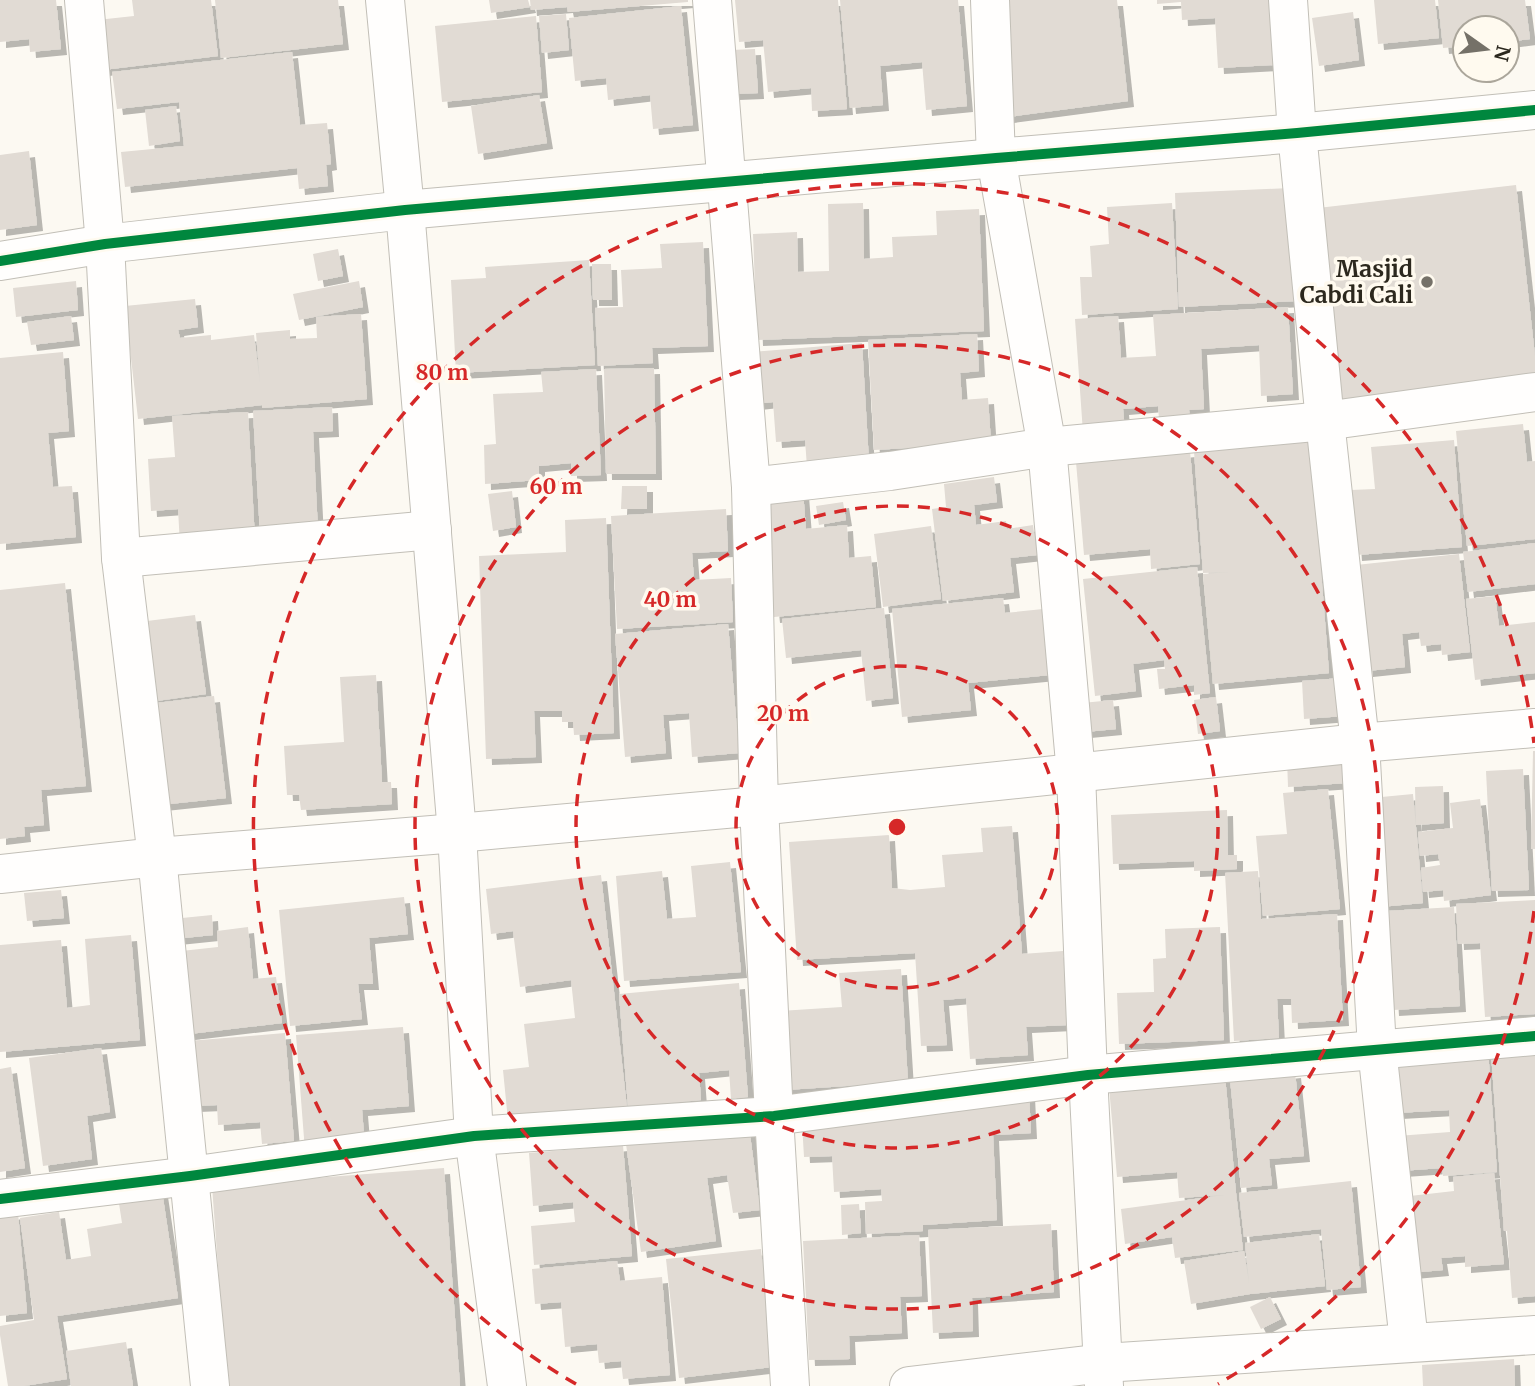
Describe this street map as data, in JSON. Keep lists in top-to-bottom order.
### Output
{
  "places": ["Masjid Cabdi Cali"],
  "north": "right",
  "rings": [
    "80 m",
    "60 m",
    "40 m",
    "20 m"
  ]
}
